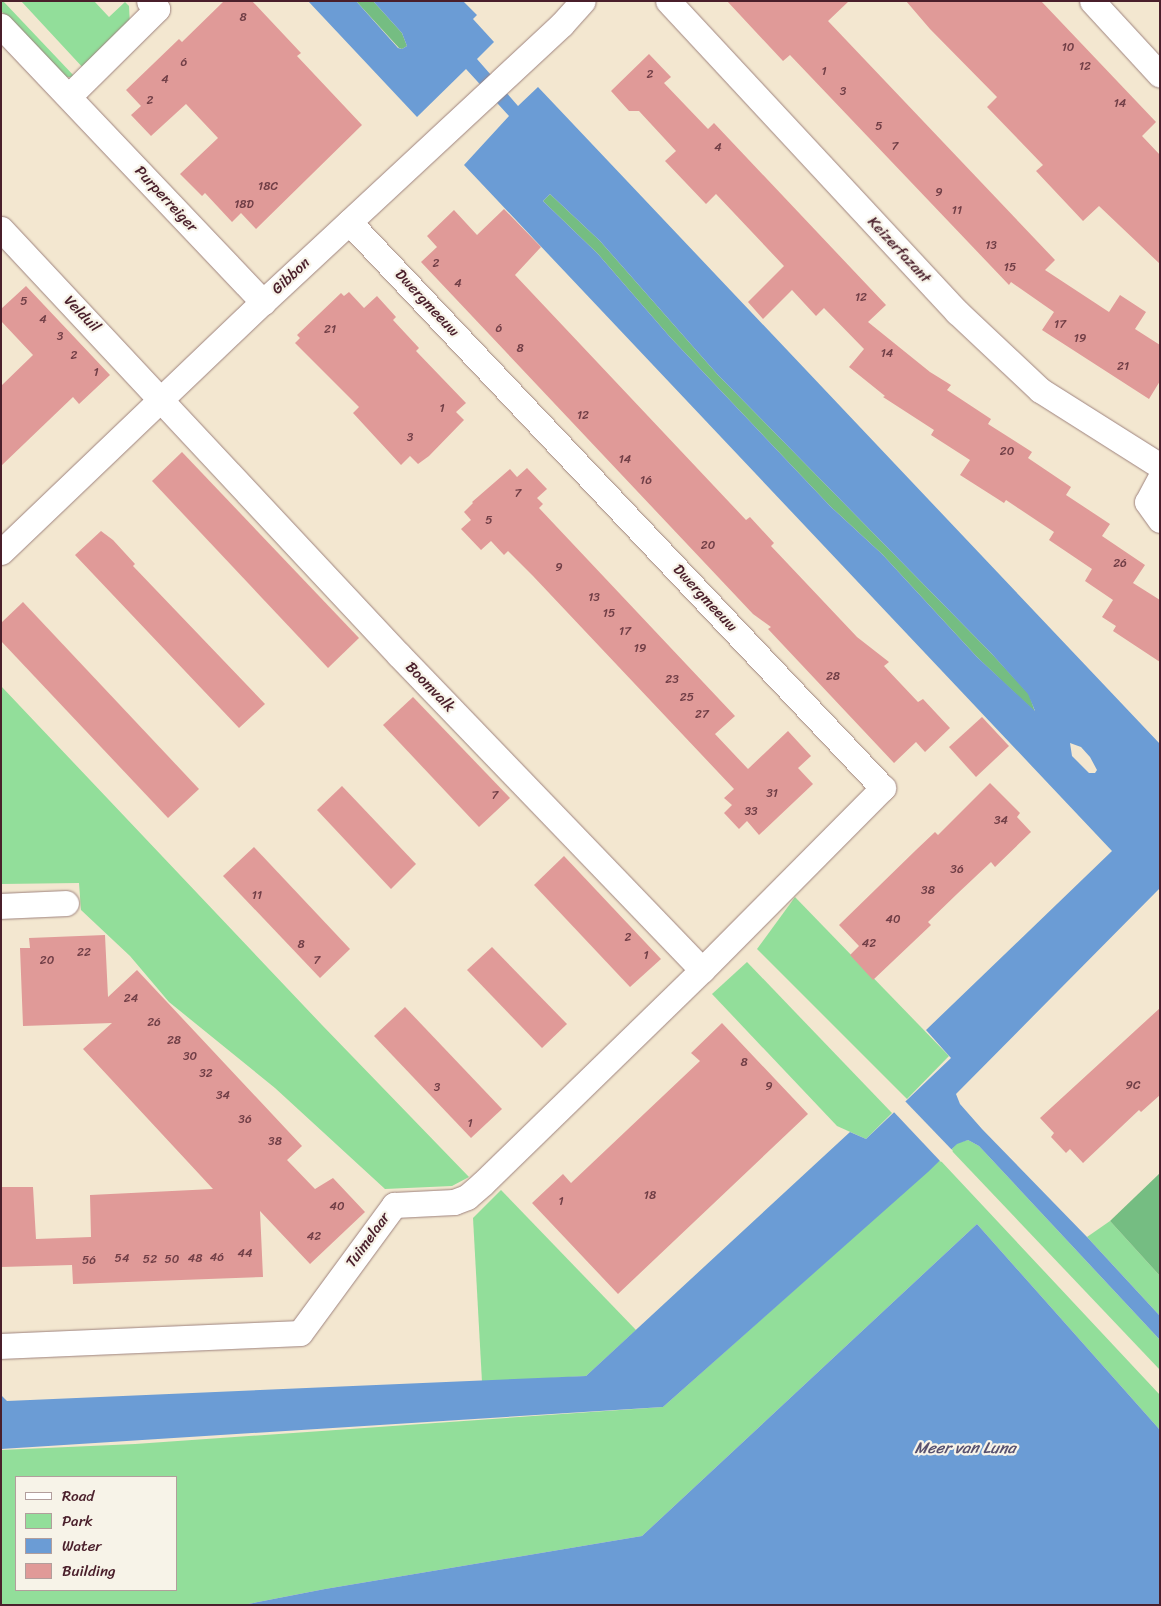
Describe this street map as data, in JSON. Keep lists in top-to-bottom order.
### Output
{
  "streets": {
    "street": [
      "Purperreiger",
      "Keizerfazant",
      "Gibbon",
      "Dwergmeeuw",
      "Velduil",
      "Boomvalk",
      "Tuimelaar"
    ]
  },
  "crossings": [
    ["Purperreiger", "Gibbon"],
    ["Gibbon", "Dwergmeeuw"],
    ["Gibbon", "Velduil"],
    ["Gibbon", "Boomvalk"],
    ["Dwergmeeuw", "Boomvalk"],
    ["Dwergmeeuw", "Tuimelaar"],
    ["Velduil", "Boomvalk"],
    ["Boomvalk", "Tuimelaar"]
  ],
  "water": ["Meer van Luna"],
  "house_numbers": [
    "8",
    "10",
    "6",
    "12",
    "1",
    "2",
    "4",
    "3",
    "2",
    "14",
    "5",
    "7",
    "4",
    "18C",
    "9",
    "18D",
    "11",
    "13",
    "2",
    "15",
    "4",
    "12",
    "5",
    "4",
    "17",
    "6",
    "21",
    "3",
    "19",
    "8",
    "14",
    "2",
    "21",
    "1",
    "1",
    "12",
    "3",
    "20",
    "14",
    "16",
    "7",
    "5",
    "20",
    "26",
    "9",
    "13",
    "15",
    "17",
    "19",
    "28",
    "23",
    "25",
    "27",
    "31",
    "7",
    "33",
    "34",
    "36",
    "38",
    "11",
    "40",
    "2",
    "42",
    "8",
    "22",
    "1",
    "20",
    "7",
    "24",
    "26",
    "28",
    "30",
    "8",
    "32",
    "9C",
    "9",
    "3",
    "34",
    "36",
    "1",
    "38",
    "18",
    "1",
    "40",
    "42",
    "44",
    "46",
    "54",
    "48",
    "52",
    "50",
    "56"
  ],
  "legend": [
    "Road",
    "Park",
    "Water",
    "Building"
  ]
}
